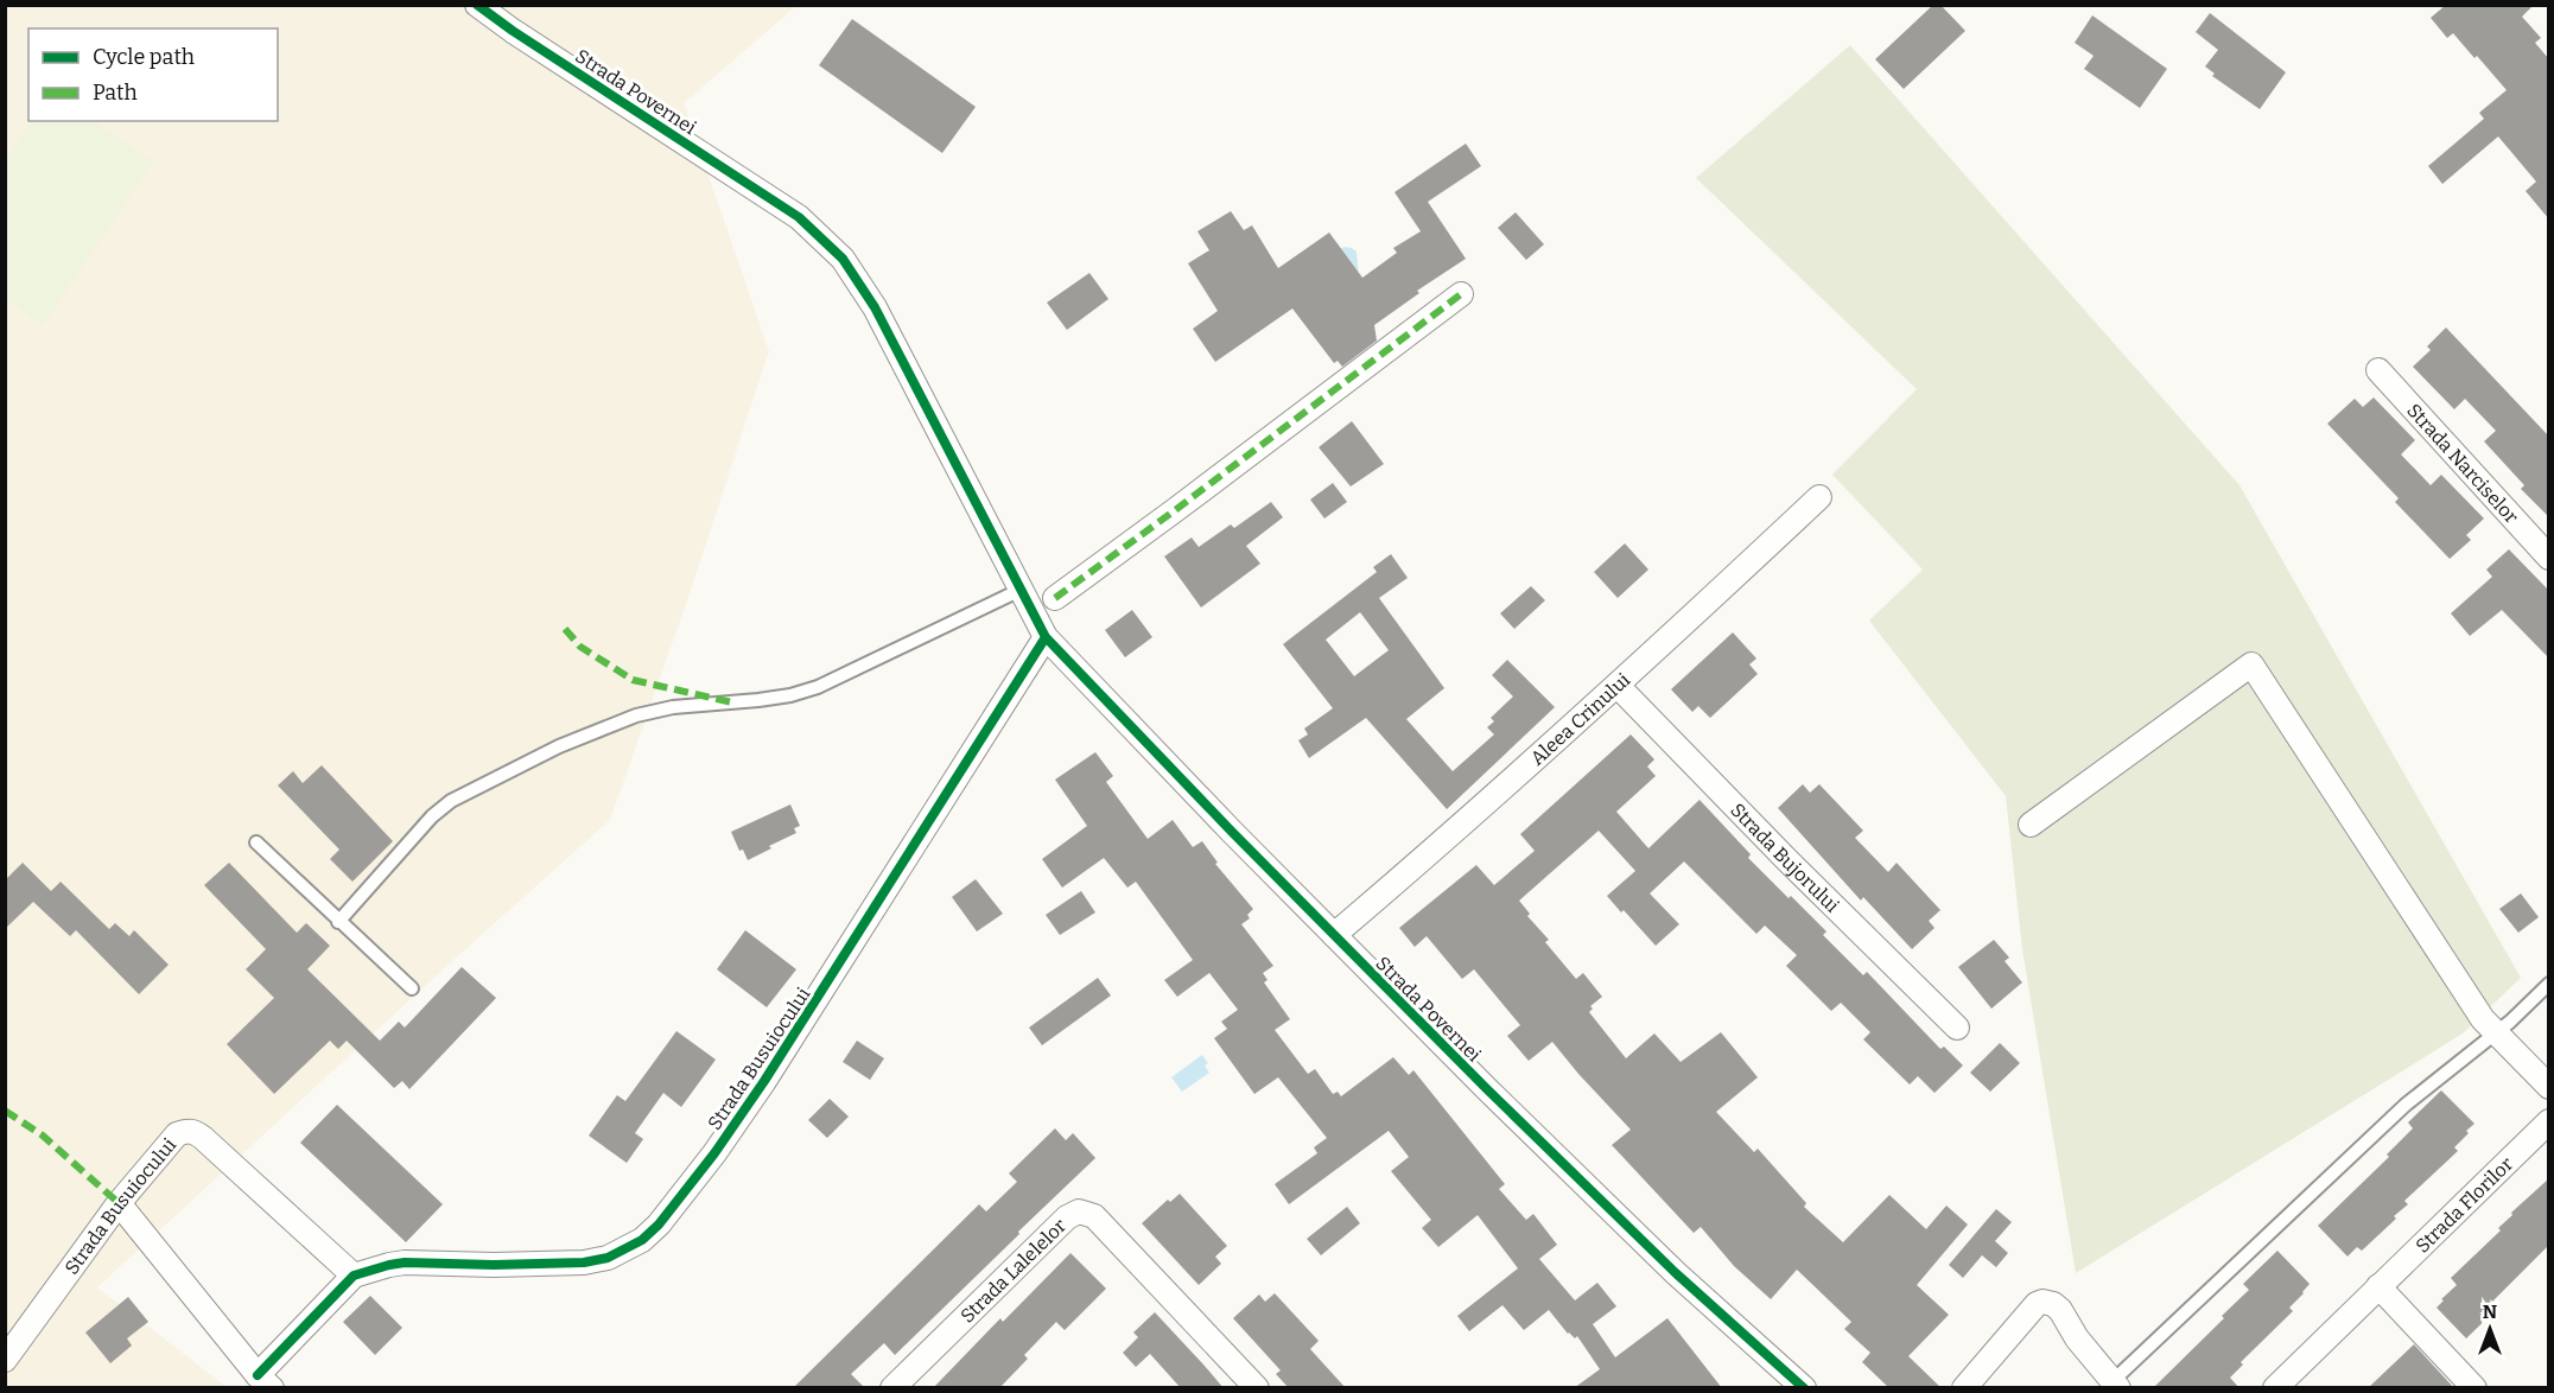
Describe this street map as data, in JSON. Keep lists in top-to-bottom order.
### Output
{
  "streets": {
    "street": [
      "Strada Povernei",
      "Strada Narciselor",
      "Aleea Crinului",
      "Strada Bujorului",
      "Strada Busuiocului",
      "Strada Florilor",
      "Strada Lalelelor"
    ]
  },
  "crossings": [
    ["Strada Povernei", "Aleea Crinului"],
    ["Strada Povernei", "Strada Busuiocului"],
    ["Aleea Crinului", "Strada Bujorului"]
  ],
  "legend": ["Cycle path", "Path"],
  "north": "top"
}
